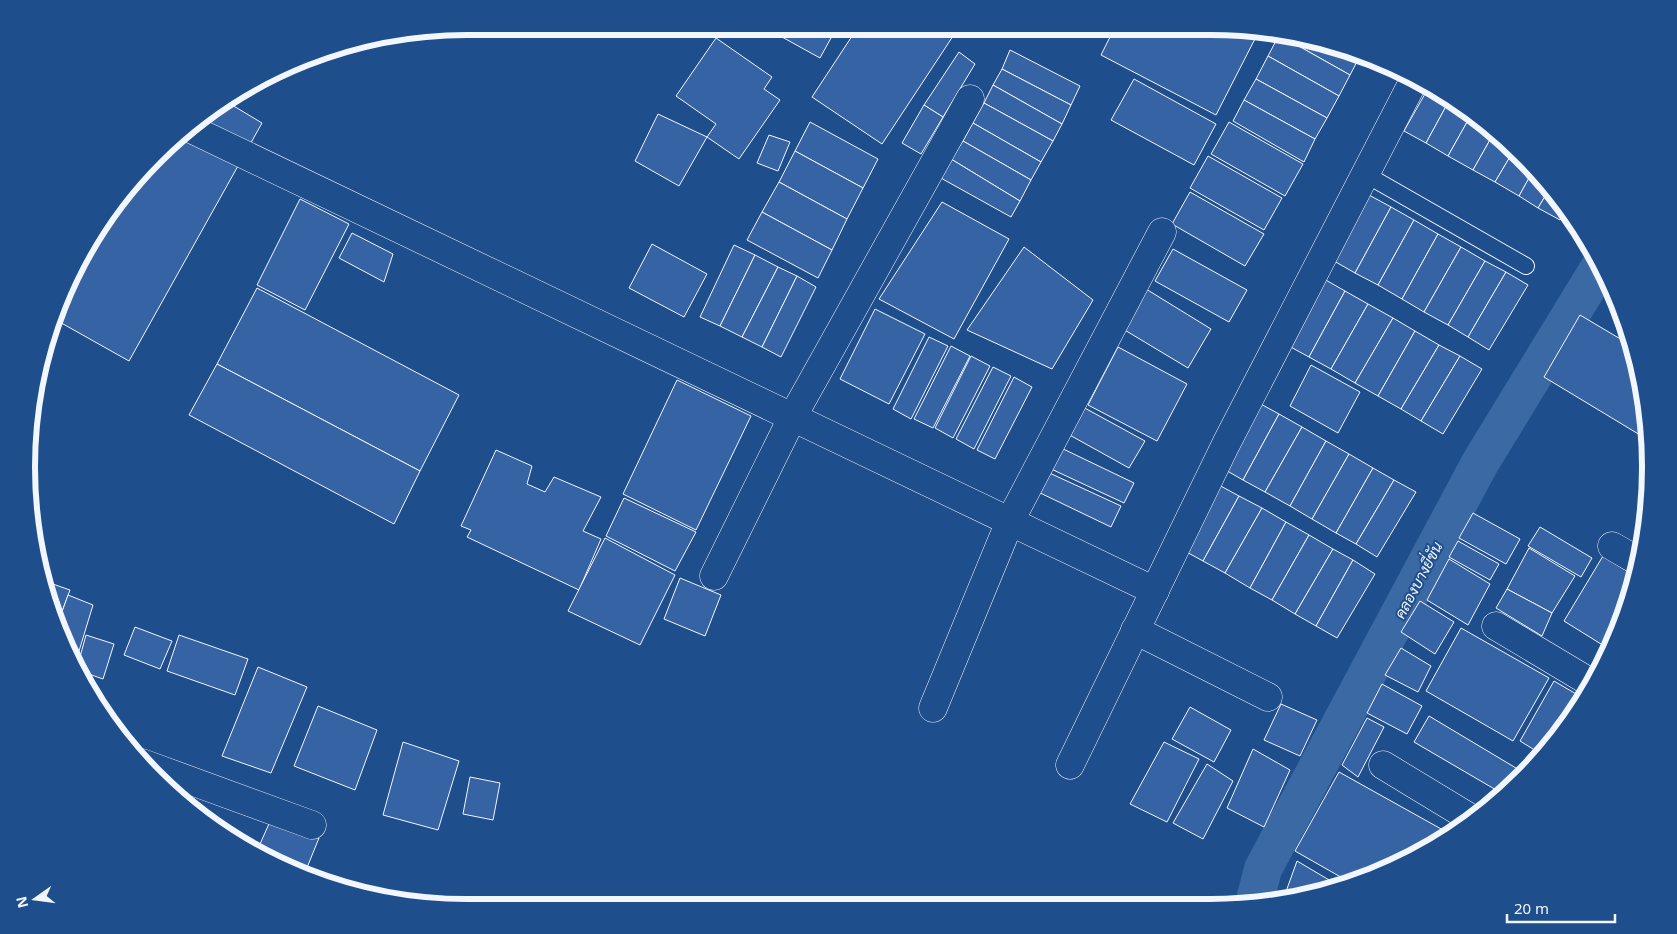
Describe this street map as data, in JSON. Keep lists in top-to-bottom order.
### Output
{
  "water": ["คลองบางยี่ขัน"],
  "scale_bar": "20 m",
  "north": "left"
}
